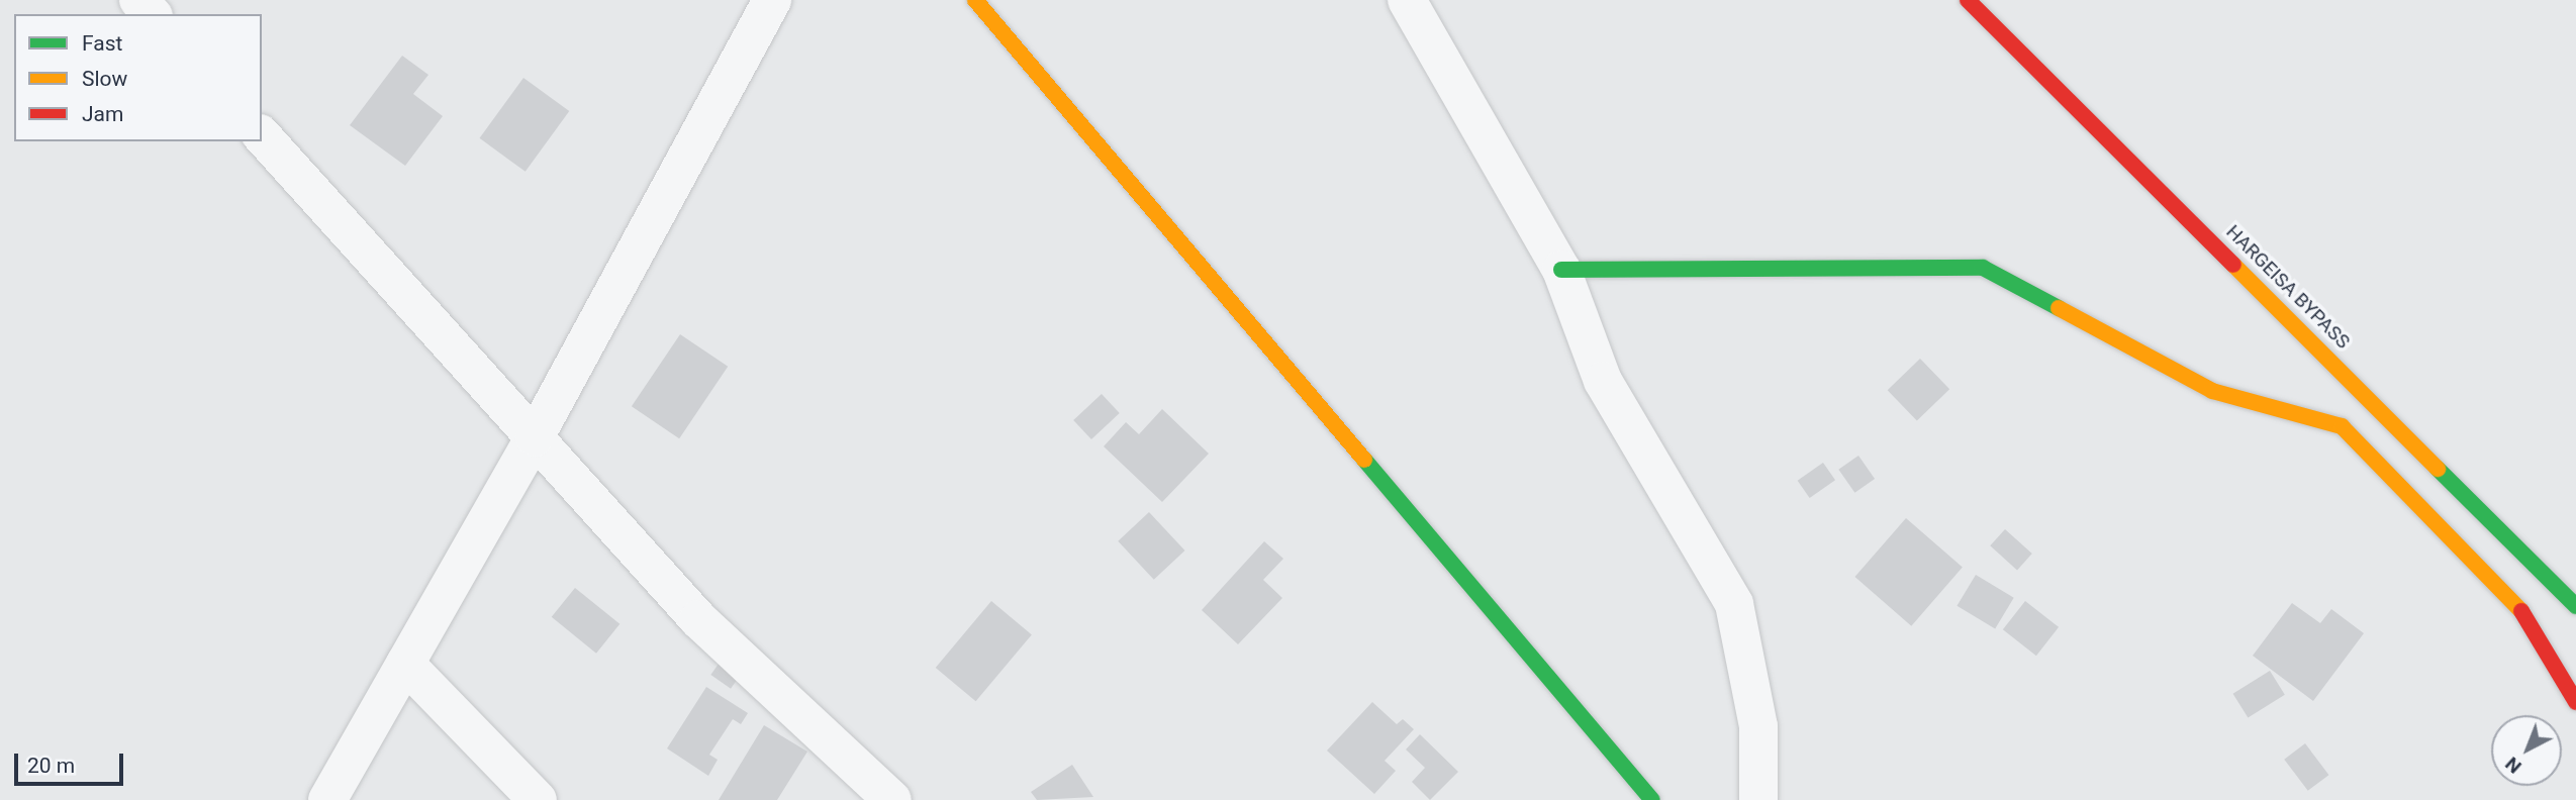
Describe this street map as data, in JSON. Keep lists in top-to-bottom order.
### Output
{
  "streets": {
    "main road": ["HARGEISA BYPASS"]
  },
  "legend": ["Fast", "Slow", "Jam"],
  "scale_bar": "20 m",
  "north": "bottom left"
}
